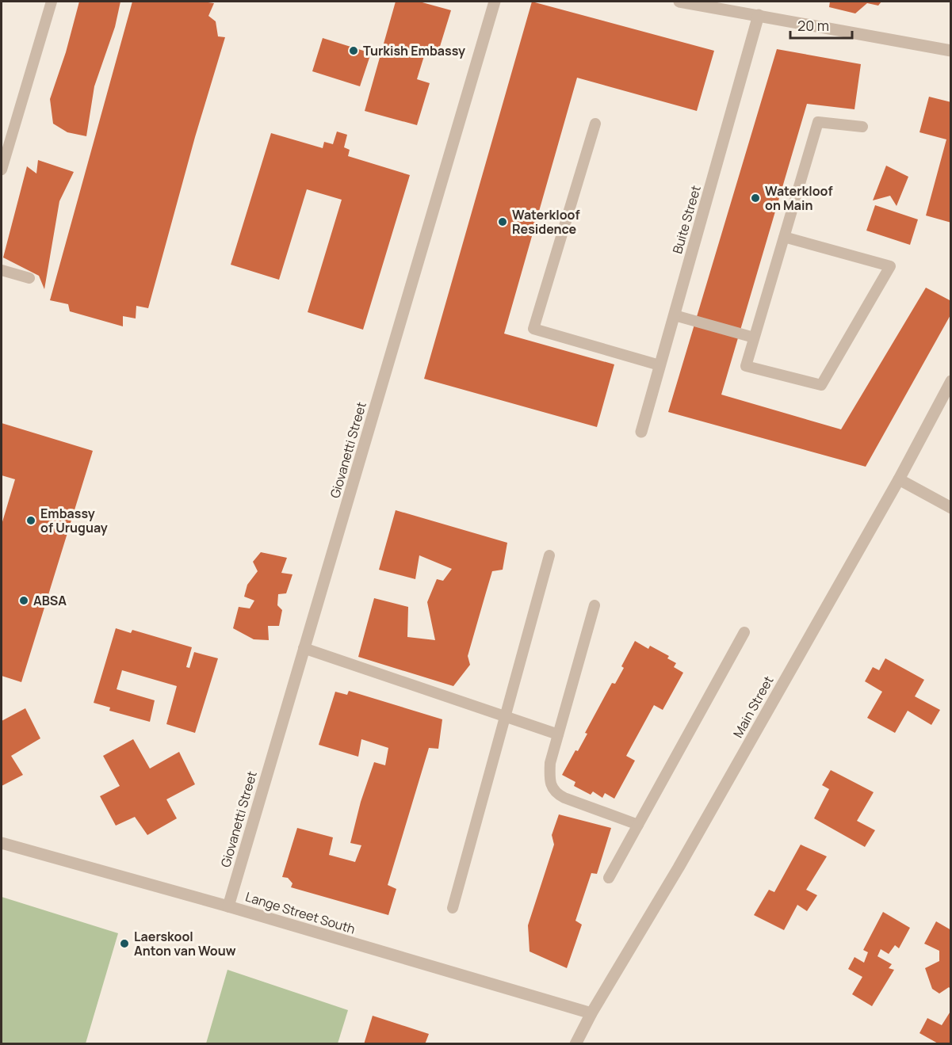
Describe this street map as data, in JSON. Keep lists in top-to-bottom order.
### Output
{
  "streets": {
    "street": [
      "Buite Street",
      "Giovanetti Street",
      "Main Street",
      "Lange Street South"
    ]
  },
  "crossings": [
    ["Giovanetti Street", "Lange Street South"],
    ["Main Street", "Lange Street South"]
  ],
  "places": [
    "Turkish Embassy",
    "Waterkloof on Main",
    "Waterkloof Residence",
    "Embassy of Uruguay",
    "ABSA",
    "Laerskool Anton van Wouw"
  ],
  "scale_bar": "20 m"
}
